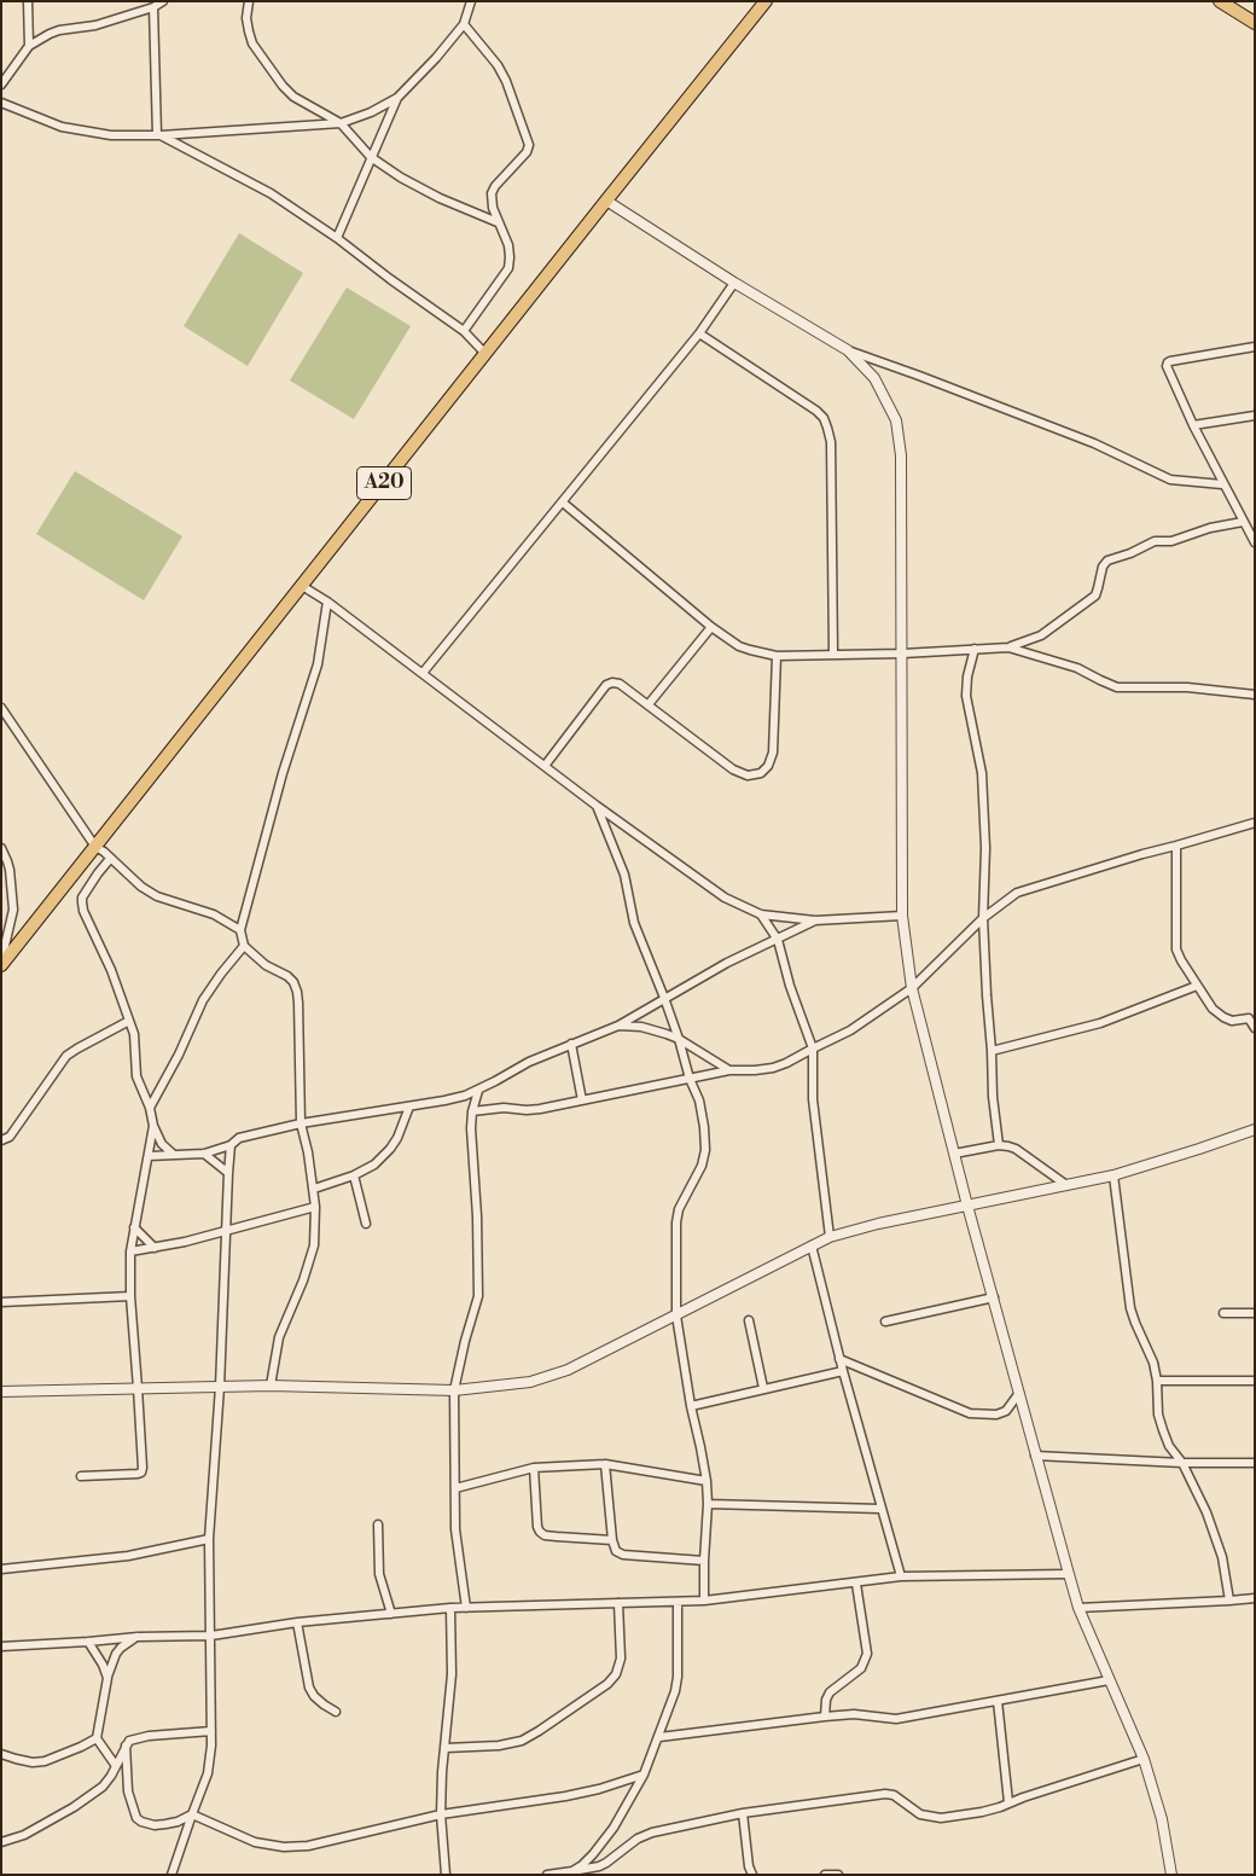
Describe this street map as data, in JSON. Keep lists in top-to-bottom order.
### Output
{
  "streets": {
    "main road": ["A20"]
  }
}
